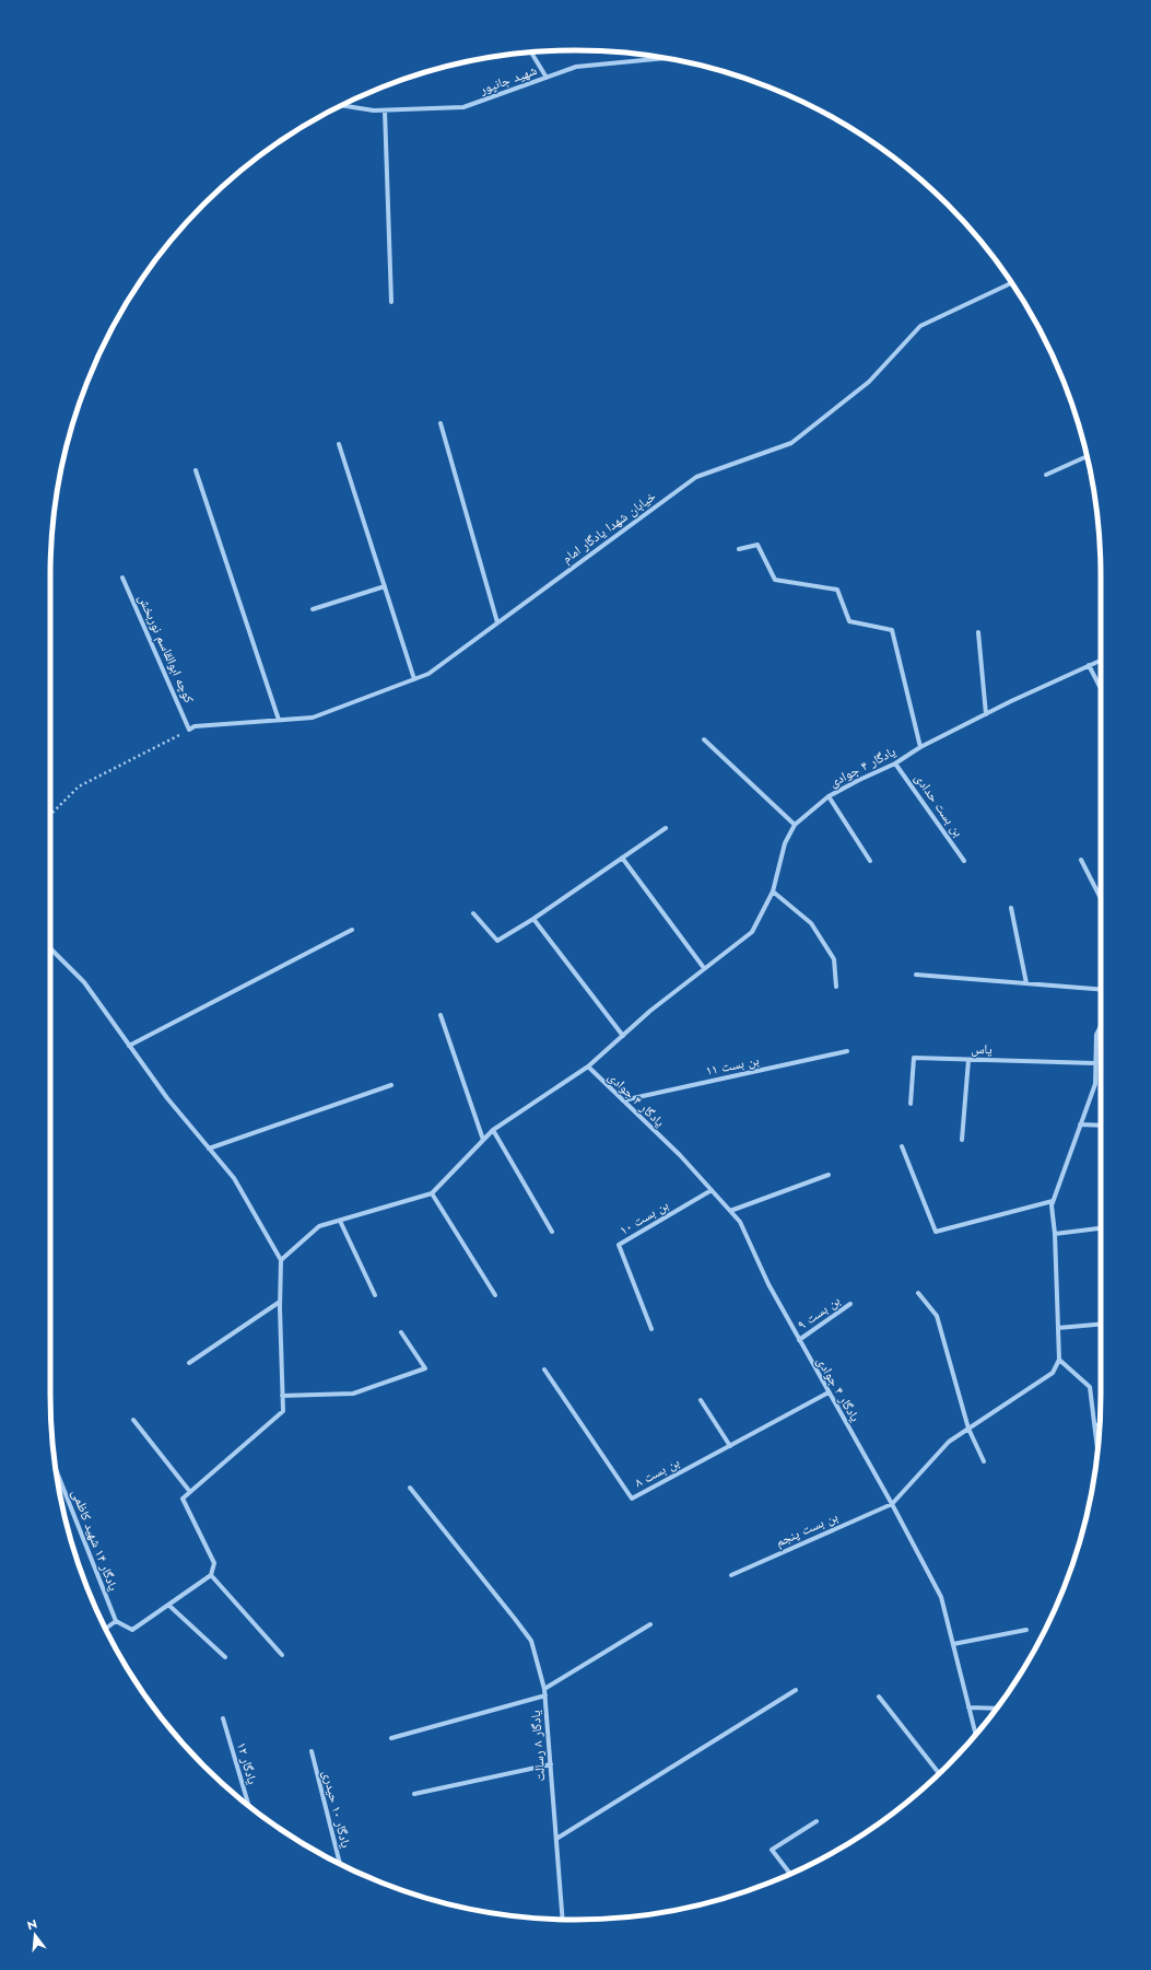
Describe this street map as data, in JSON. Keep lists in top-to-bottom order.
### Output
{
  "streets": {
    "street": [
      "شهید جانپور",
      "خیابان شهدا یادگار امام",
      "کوچه ابوالقاسم نوربخش",
      "یادگار ۴ جوادی",
      "بن بست حدادی",
      "یاس",
      "بن بست ۱۱",
      "بن بست ۱۰",
      "بن بست ۹",
      "بن بست ۸",
      "بن بست پنجم",
      "یادگار ۱۴ شهید کاظمی",
      "یادگار ۸ رسالت",
      "یادگار ۱۲",
      "یادگار ۱۰ حیدری"
    ]
  },
  "crossings": [
    ["خیابان شهدا یادگار امام", "کوچه ابوالقاسم نوربخش"],
    ["یادگار ۴ جوادی", "بن بست حدادی"],
    ["یادگار ۴ جوادی", "بن بست ۱۱"],
    ["یادگار ۴ جوادی", "بن بست ۱۰"],
    ["یادگار ۴ جوادی", "بن بست ۹"],
    ["یادگار ۴ جوادی", "بن بست ۸"],
    ["یادگار ۴ جوادی", "بن بست پنجم"]
  ],
  "north": "top"
}
